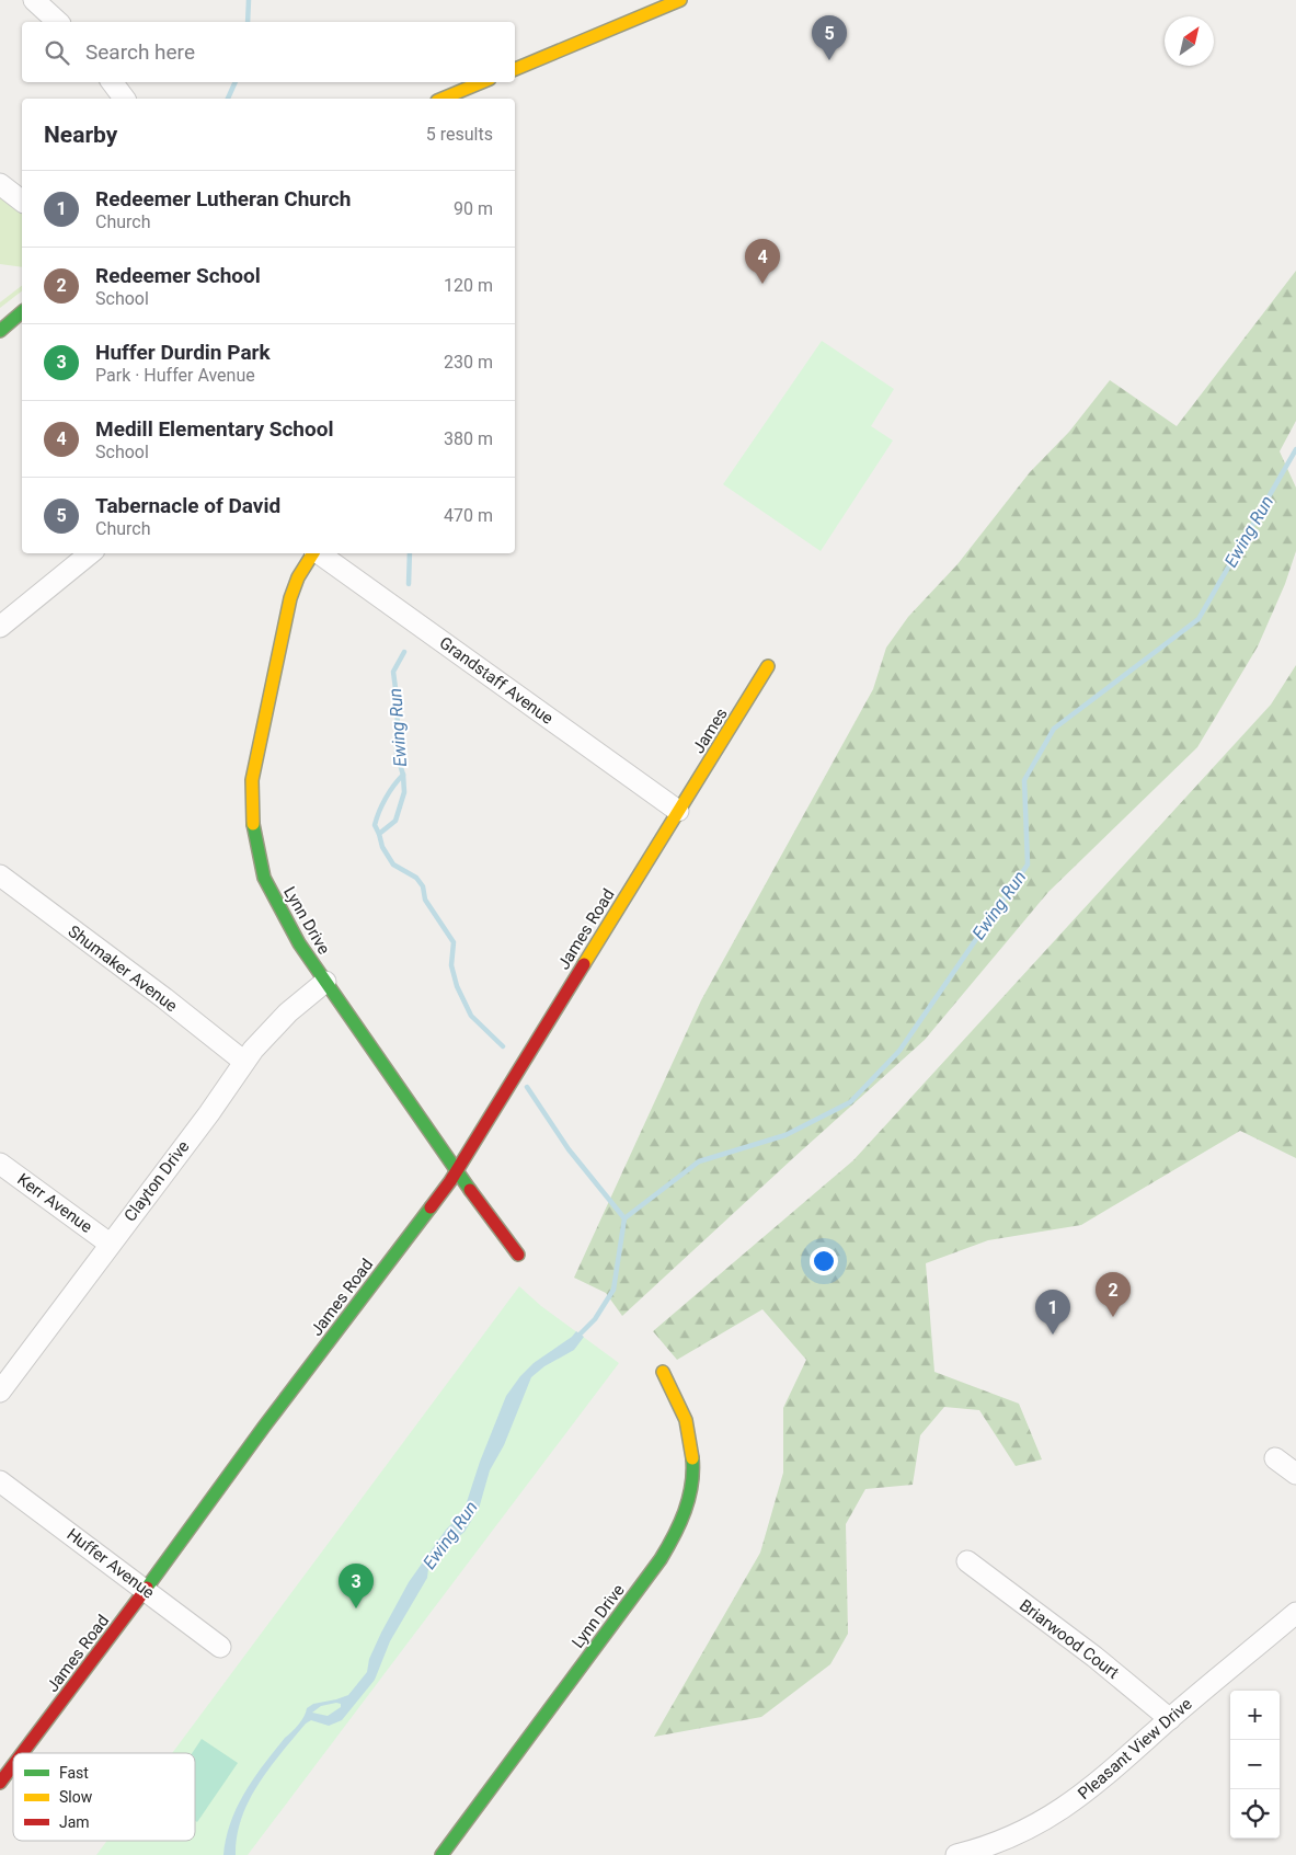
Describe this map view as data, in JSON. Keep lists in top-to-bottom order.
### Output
{
  "streets": {
    "street": [
      "Grandstaff Avenue",
      "James",
      "Lynn Drive",
      "James Road",
      "Shumaker Avenue",
      "Clayton Drive",
      "Kerr Avenue",
      "Huffer Avenue",
      "Briarwood Court",
      "Pleasant View Drive"
    ]
  },
  "crossings": [
    ["Grandstaff Avenue", "James"],
    ["Grandstaff Avenue", "James Road"],
    ["James", "James Road"],
    ["Lynn Drive", "James Road"],
    ["Lynn Drive", "Clayton Drive"],
    ["James Road", "Huffer Avenue"],
    ["Shumaker Avenue", "Clayton Drive"],
    ["Clayton Drive", "Kerr Avenue"],
    ["Briarwood Court", "Pleasant View Drive"]
  ],
  "water": ["Ewing Run"],
  "legend": ["Fast", "Slow", "Jam"],
  "north": "top right",
  "page": {
    "pins": [
      "5",
      "4",
      "2",
      "1",
      "3"
    ],
    "search": "Search here",
    "heading": ["Nearby", "5 results"],
    "list": [
      {
        "mark": "1",
        "name": "Redeemer Lutheran Church",
        "note": "Church",
        "value": "90 m"
      },
      {
        "mark": "2",
        "name": "Redeemer School",
        "note": "School",
        "value": "120 m"
      },
      {
        "mark": "3",
        "name": "Huffer Durdin Park",
        "note": "Park · Huffer Avenue",
        "value": "230 m"
      },
      {
        "mark": "4",
        "name": "Medill Elementary School",
        "note": "School",
        "value": "380 m"
      },
      {
        "mark": "5",
        "name": "Tabernacle of David",
        "note": "Church",
        "value": "470 m"
      }
    ],
    "map_buttons": ["+", "−"]
  }
}
